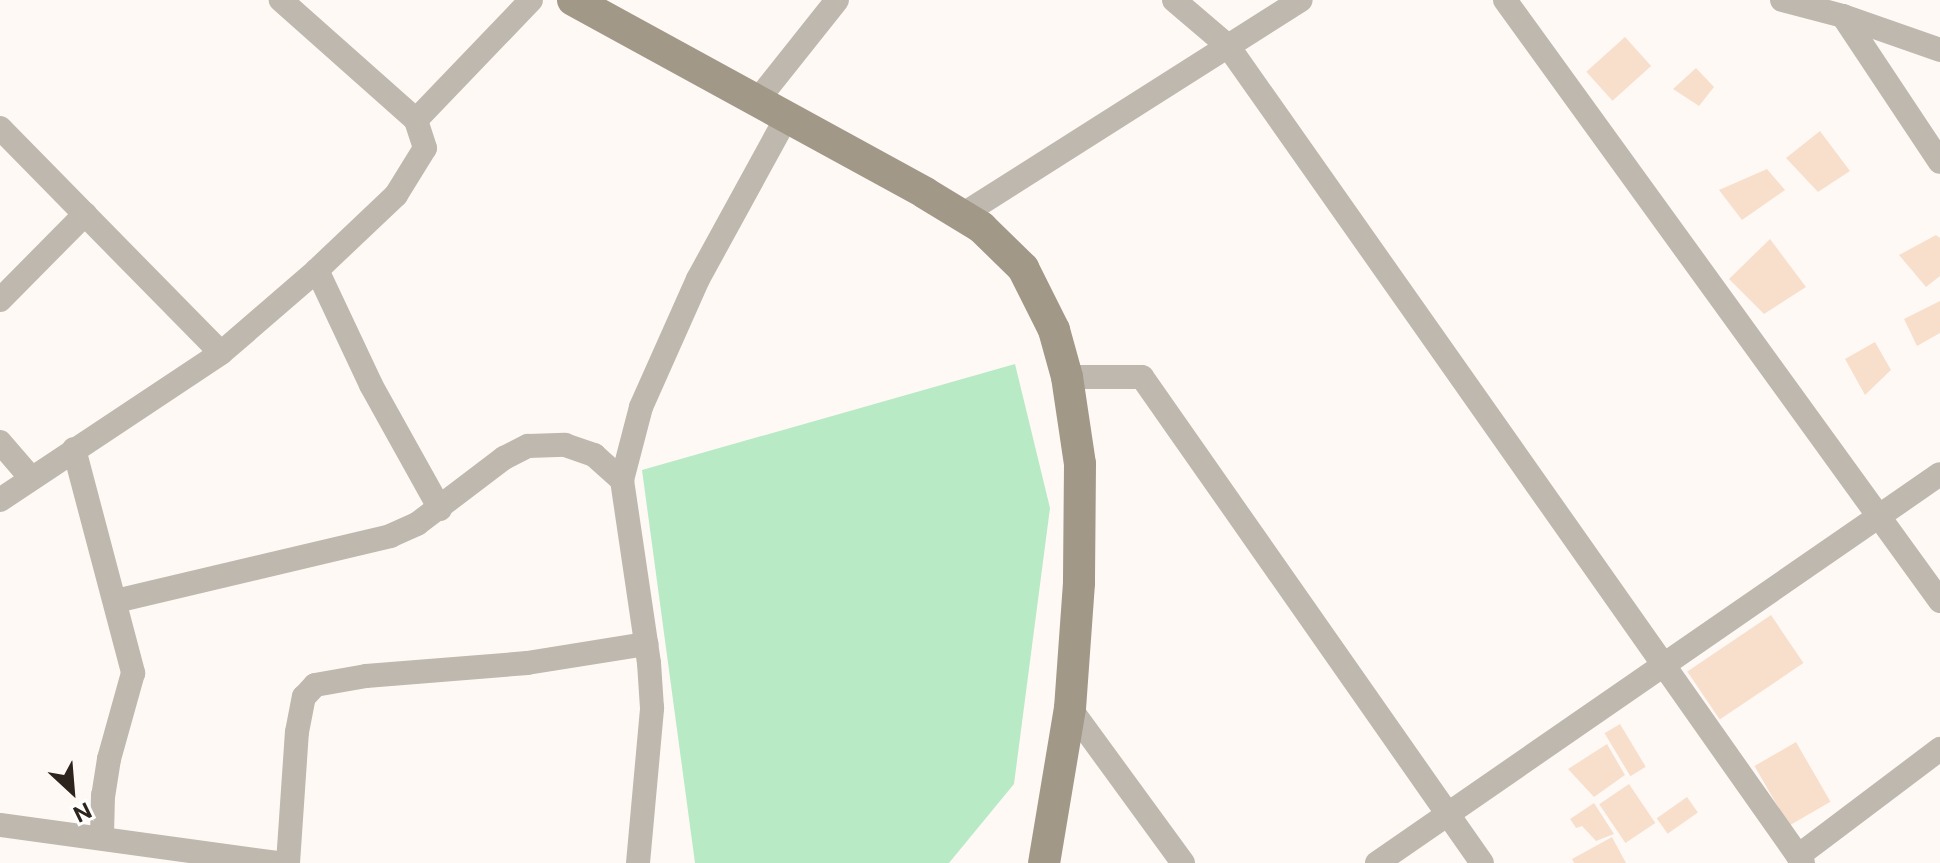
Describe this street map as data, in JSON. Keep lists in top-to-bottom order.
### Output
{
  "north": "bottom right"
}
